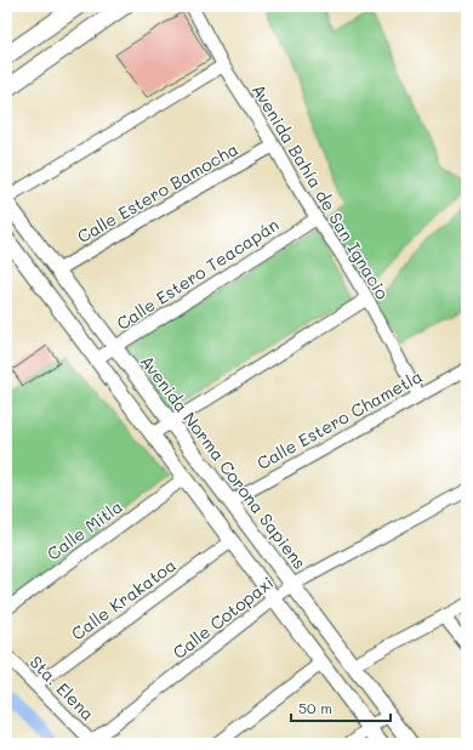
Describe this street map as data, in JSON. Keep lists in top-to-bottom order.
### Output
{
  "streets": {
    "street": [
      "Avenida Bahía de San Ignacio",
      "Calle Estero Bamocha",
      "Calle Estero Teacapán",
      "Calle Estero Chametla",
      "Avenida Norma Corona Sapiens",
      "Calle Mitla",
      "Calle Krakatoa",
      "Calle Cotopaxi",
      "Sta. Elena"
    ]
  },
  "crossings": [
    ["Avenida Bahía de San Ignacio", "Calle Estero Bamocha"],
    ["Avenida Bahía de San Ignacio", "Calle Estero Teacapán"],
    ["Avenida Bahía de San Ignacio", "Calle Estero Chametla"],
    ["Calle Estero Bamocha", "Avenida Norma Corona Sapiens"],
    ["Calle Estero Teacapán", "Avenida Norma Corona Sapiens"],
    ["Calle Estero Chametla", "Avenida Norma Corona Sapiens"],
    ["Avenida Norma Corona Sapiens", "Calle Cotopaxi"],
    ["Calle Krakatoa", "Sta. Elena"],
    ["Calle Cotopaxi", "Sta. Elena"]
  ],
  "scale_bar": "50 m"
}
